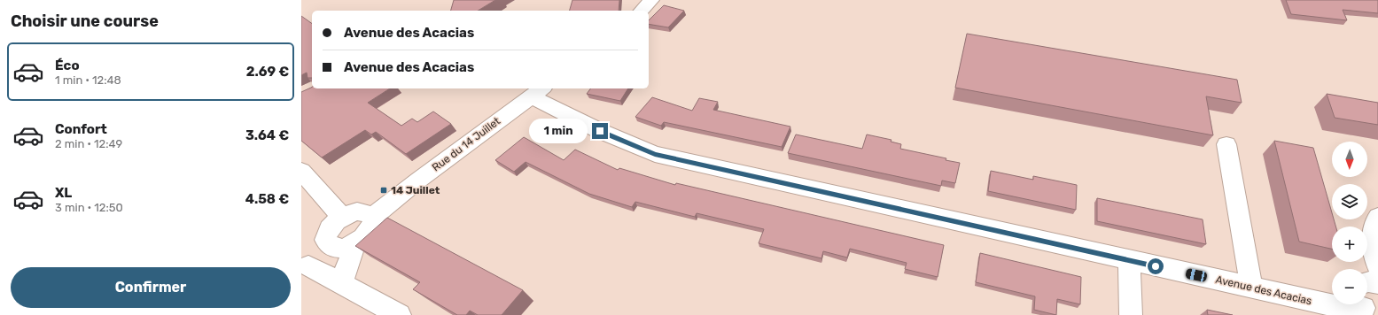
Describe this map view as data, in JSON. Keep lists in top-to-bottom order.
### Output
{
  "streets": {
    "street": ["Rue du 14 Juillet", "Avenue des Acacias"]
  },
  "crossings": [
    ["Rue du 14 Juillet", "Avenue des Acacias"]
  ],
  "places": {
    "transit": ["14 Juillet"]
  },
  "north": "bottom",
  "page": {
    "heading": "Choisir une course",
    "banner": ["Avenue des Acacias", "Avenue des Acacias"],
    "list": [
      {
        "name": "Éco",
        "note": "1 min · 12:48",
        "value": "2.69 €"
      },
      {
        "name": "Confort",
        "note": "2 min · 12:49",
        "value": "3.64 €"
      },
      {
        "name": "XL",
        "note": "3 min · 12:50",
        "value": "4.58 €"
      }
    ],
    "bubble": "1 min",
    "map_buttons": ["+", "−"],
    "buttons": "Confirmer"
  }
}
